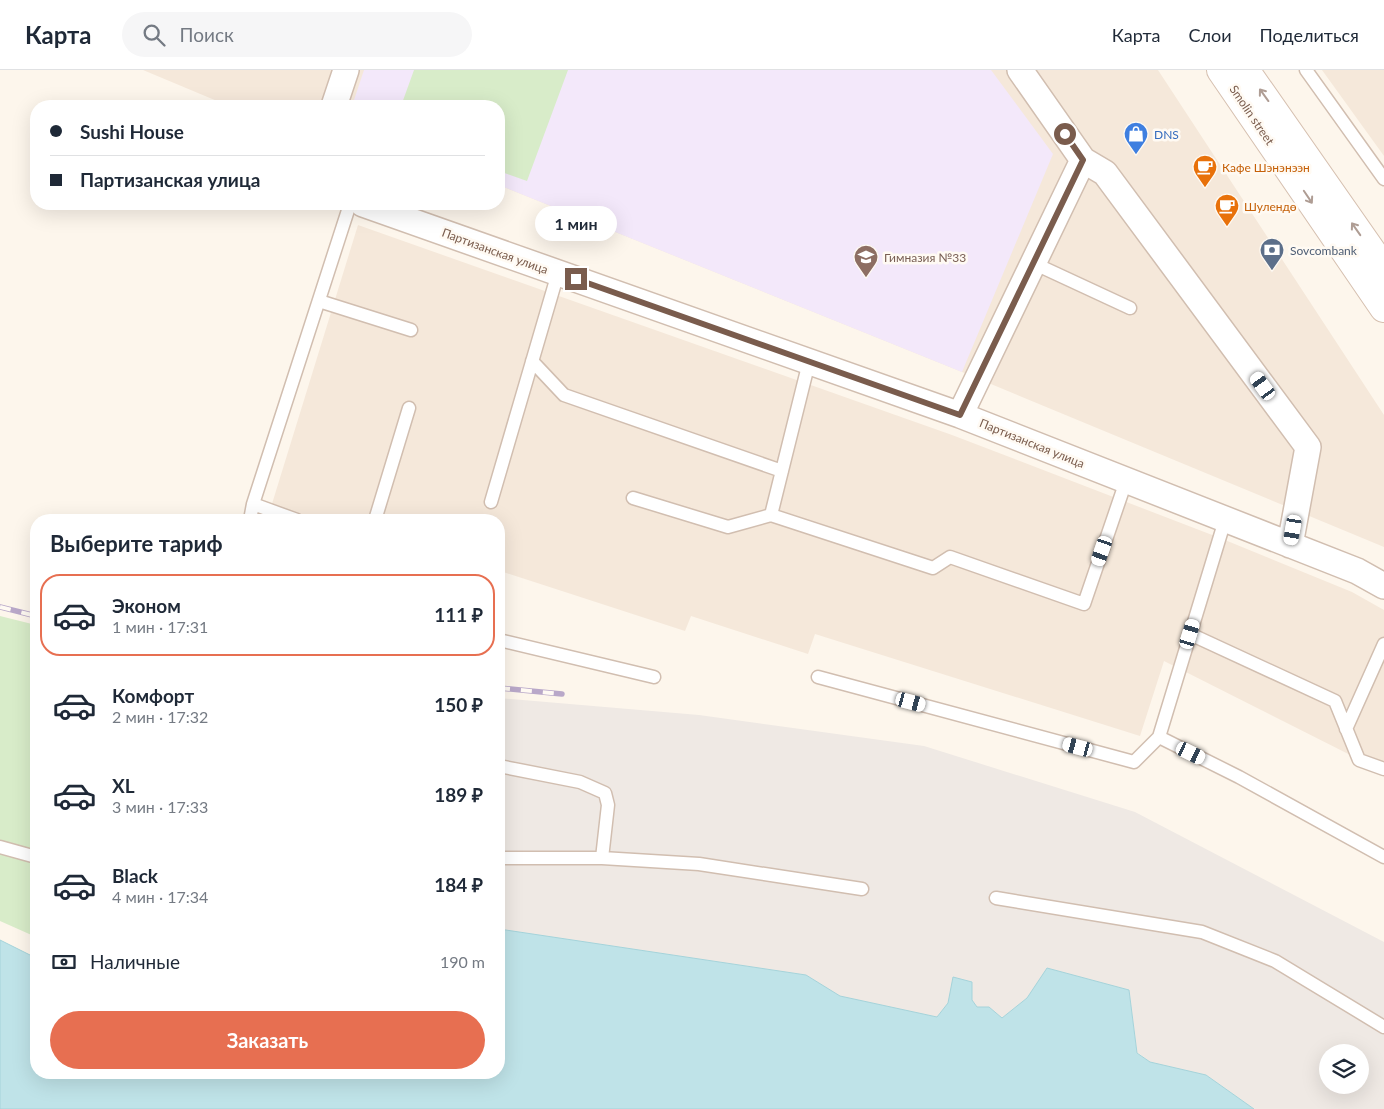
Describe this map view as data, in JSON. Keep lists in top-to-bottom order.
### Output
{
  "streets": {
    "main road": ["Smolin street"],
    "street": ["Партизанская улица"]
  },
  "places": {
    "shop": ["DNS"],
    "cafe": ["Кафе Шэнэнээн", "Шулендө"],
    "bank": ["Sovcombank"],
    "school or university": ["Гимназия №33"]
  },
  "page": {
    "header": "Карта",
    "search": "Поиск",
    "nav": ["Карта", "Слои", "Поделиться"],
    "banner": ["Sushi House", "Партизанская улица"],
    "bubble": "1 мин",
    "heading": "Выберите тариф",
    "list": [
      {
        "name": "Эконом",
        "note": "1 мин · 17:31",
        "value": "111 ₽"
      },
      {
        "name": "Комфорт",
        "note": "2 мин · 17:32",
        "value": "150 ₽"
      },
      {
        "name": "XL",
        "note": "3 мин · 17:33",
        "value": "189 ₽"
      },
      {
        "name": "Black",
        "note": "4 мин · 17:34",
        "value": "184 ₽"
      }
    ],
    "pay": ["Наличные", "190 m"],
    "buttons": "Заказать"
  }
}
